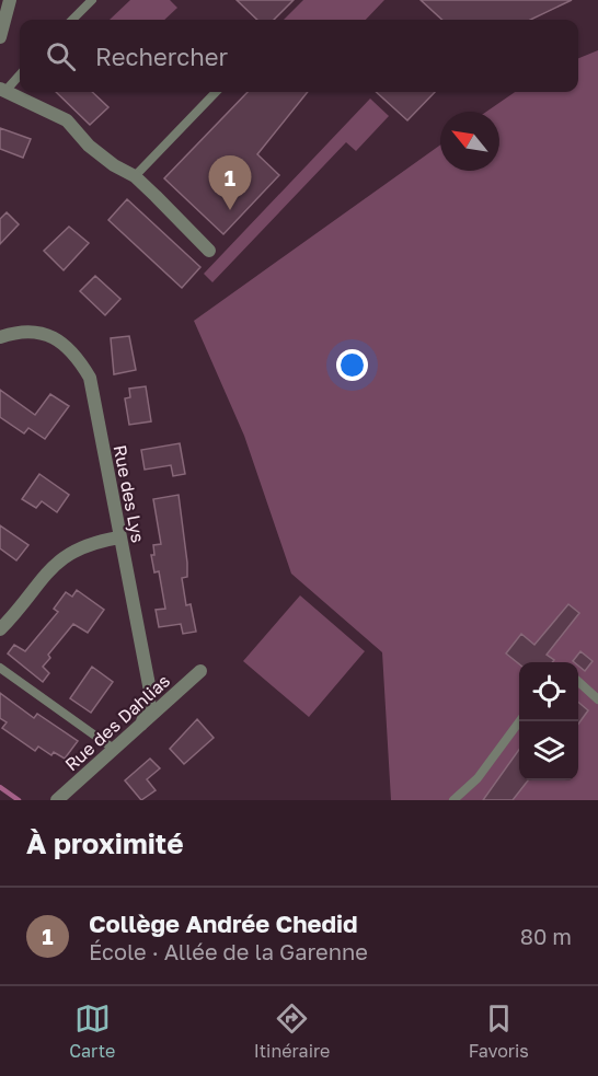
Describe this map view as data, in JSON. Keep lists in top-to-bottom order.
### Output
{
  "streets": {
    "street": ["Rue des Lys", "Rue des Dahlias"]
  },
  "crossings": [
    ["Rue des Lys", "Rue des Dahlias"]
  ],
  "north": "top left",
  "page": {
    "search": "Rechercher",
    "pins": "1",
    "heading": "À proximité",
    "list": [
      {
        "mark": "1",
        "name": "Collège Andrée Chedid",
        "note": "École · Allée de la Garenne",
        "value": "80 m"
      }
    ],
    "nav": ["Carte", "Itinéraire", "Favoris"]
  }
}
